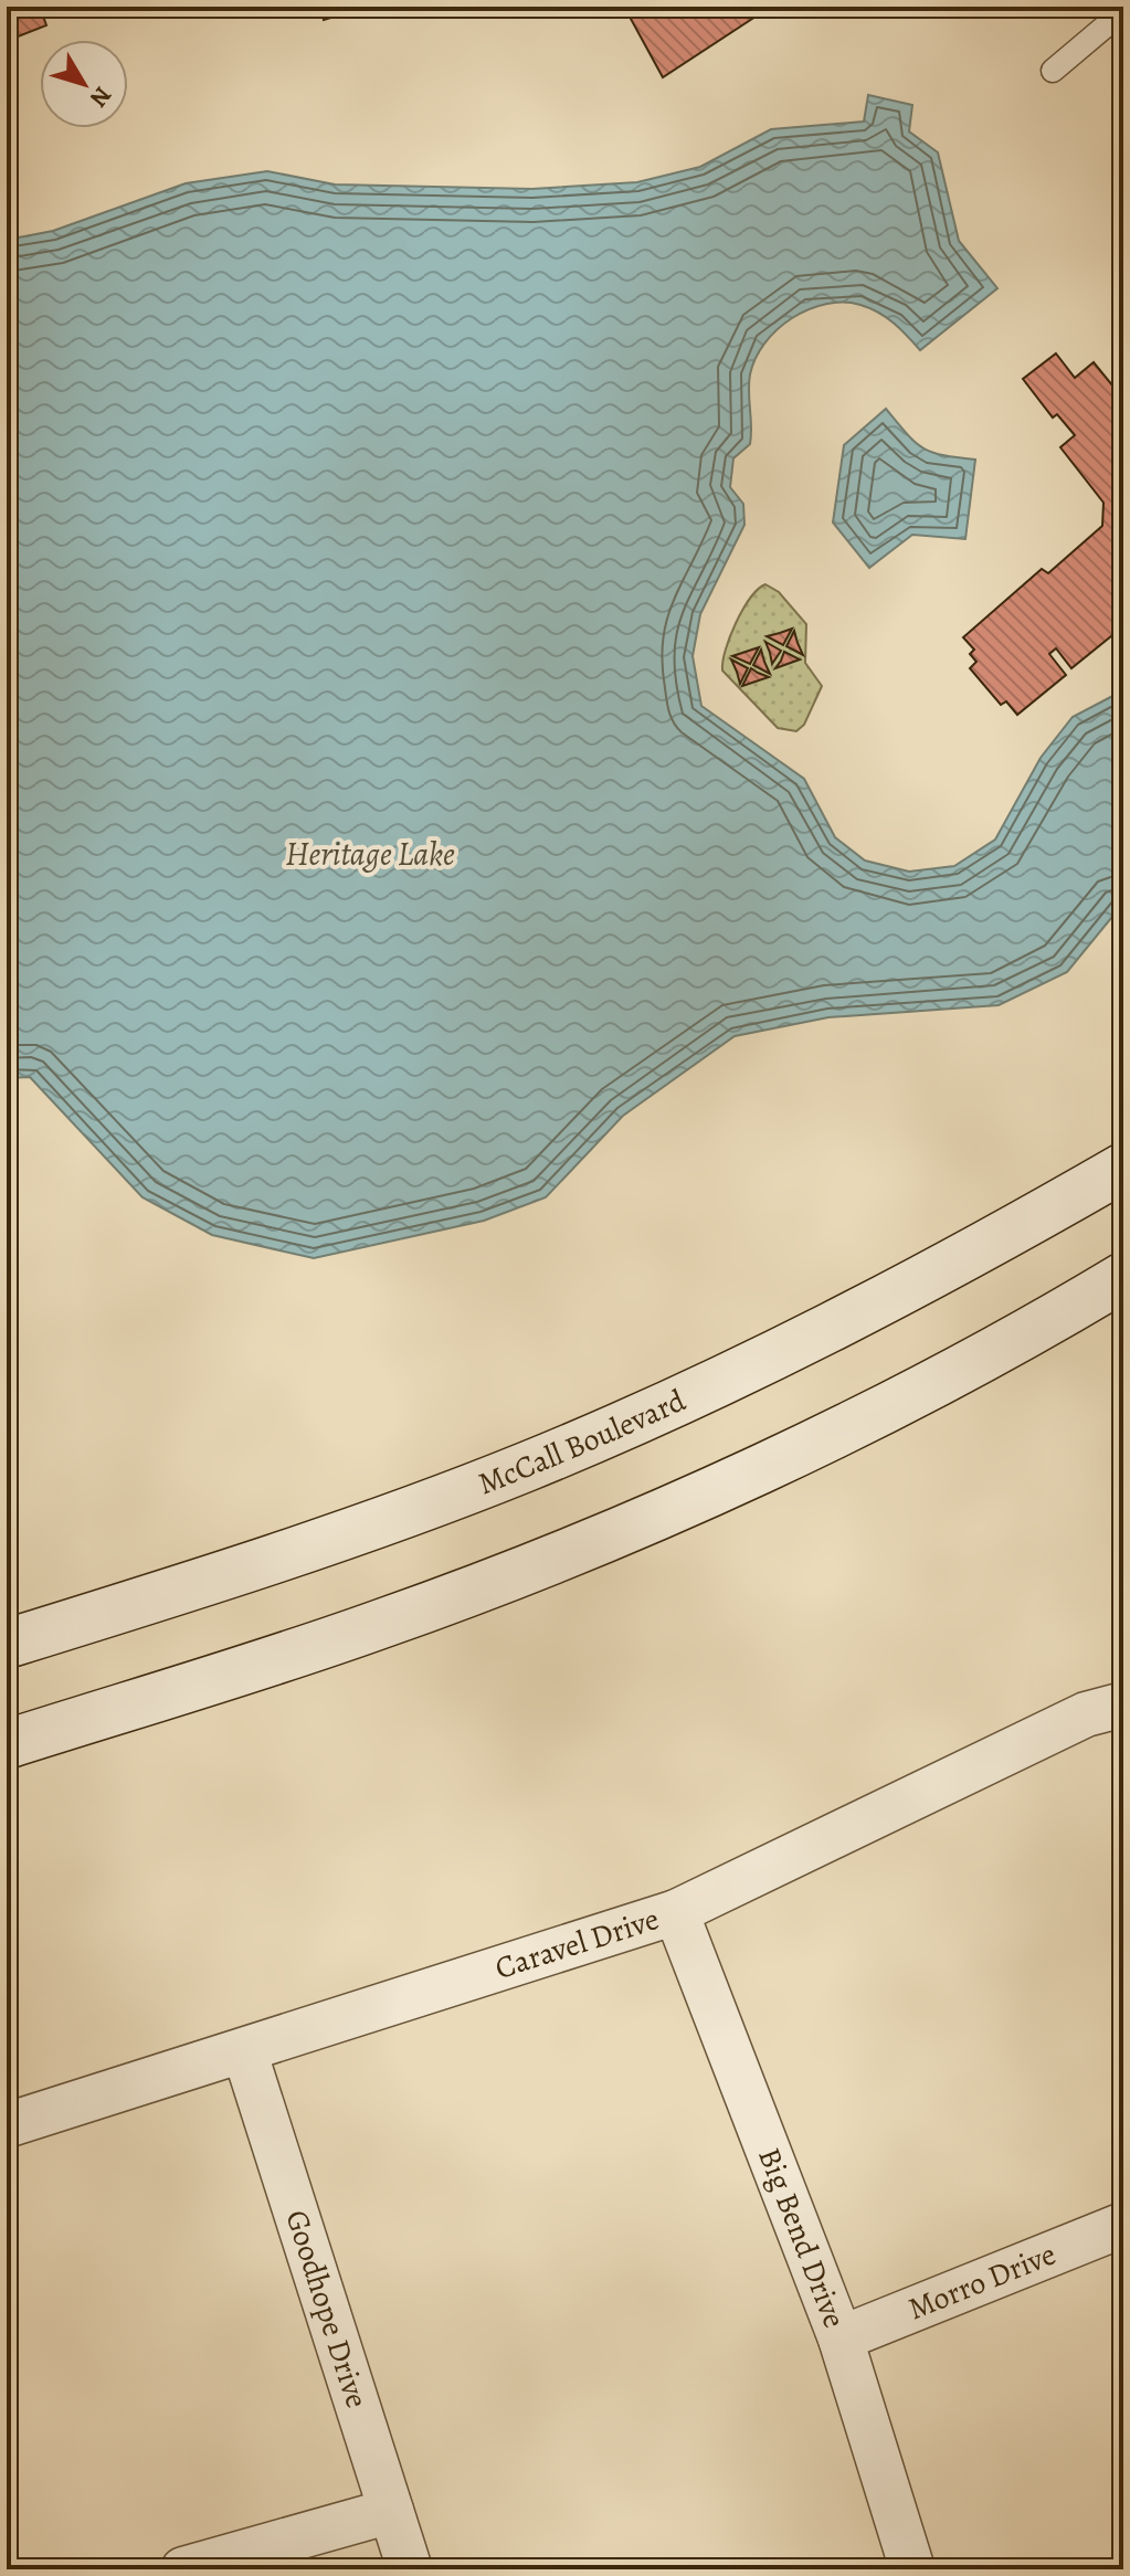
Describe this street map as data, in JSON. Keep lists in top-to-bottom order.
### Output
{
  "streets": {
    "main road": ["McCall Boulevard"],
    "street": [
      "Caravel Drive",
      "Big Bend Drive",
      "Morro Drive",
      "Goodhope Drive"
    ]
  },
  "crossings": [
    ["Caravel Drive", "Big Bend Drive"],
    ["Caravel Drive", "Goodhope Drive"],
    ["Big Bend Drive", "Morro Drive"]
  ],
  "water": ["Heritage Lake"],
  "north": "bottom right"
}
